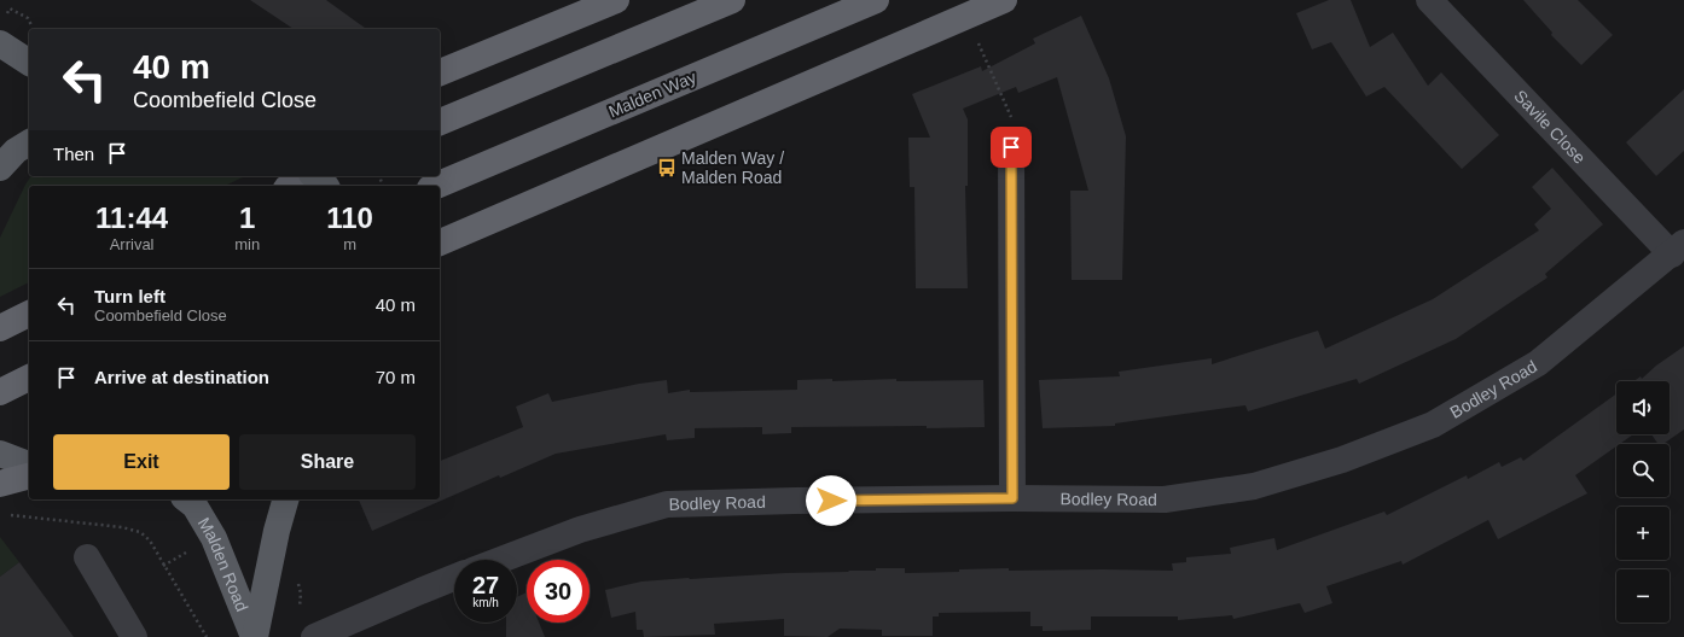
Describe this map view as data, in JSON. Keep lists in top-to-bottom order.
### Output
{
  "streets": {
    "highway": ["Malden Way"],
    "main road": ["Malden Road"],
    "street": ["Savile Close", "Bodley Road"]
  },
  "crossings": [
    ["Savile Close", "Bodley Road"]
  ],
  "places": {
    "bus stop": ["Malden Way / Malden Road"]
  },
  "page": {
    "turn": ["40 m", "Coombefield Close"],
    "then": "Then",
    "eta": [
      "11:44",
      "Arrival",
      "1",
      "min",
      "110",
      "m"
    ],
    "list": [
      {
        "name": "Turn left",
        "note": "Coombefield Close",
        "value": "40 m"
      },
      {
        "name": "Arrive at destination",
        "value": "70 m"
      }
    ],
    "map_buttons": ["+", "−"],
    "buttons": ["Exit", "Share"],
    "speed": "27 km/h",
    "limit": "30"
  }
}
